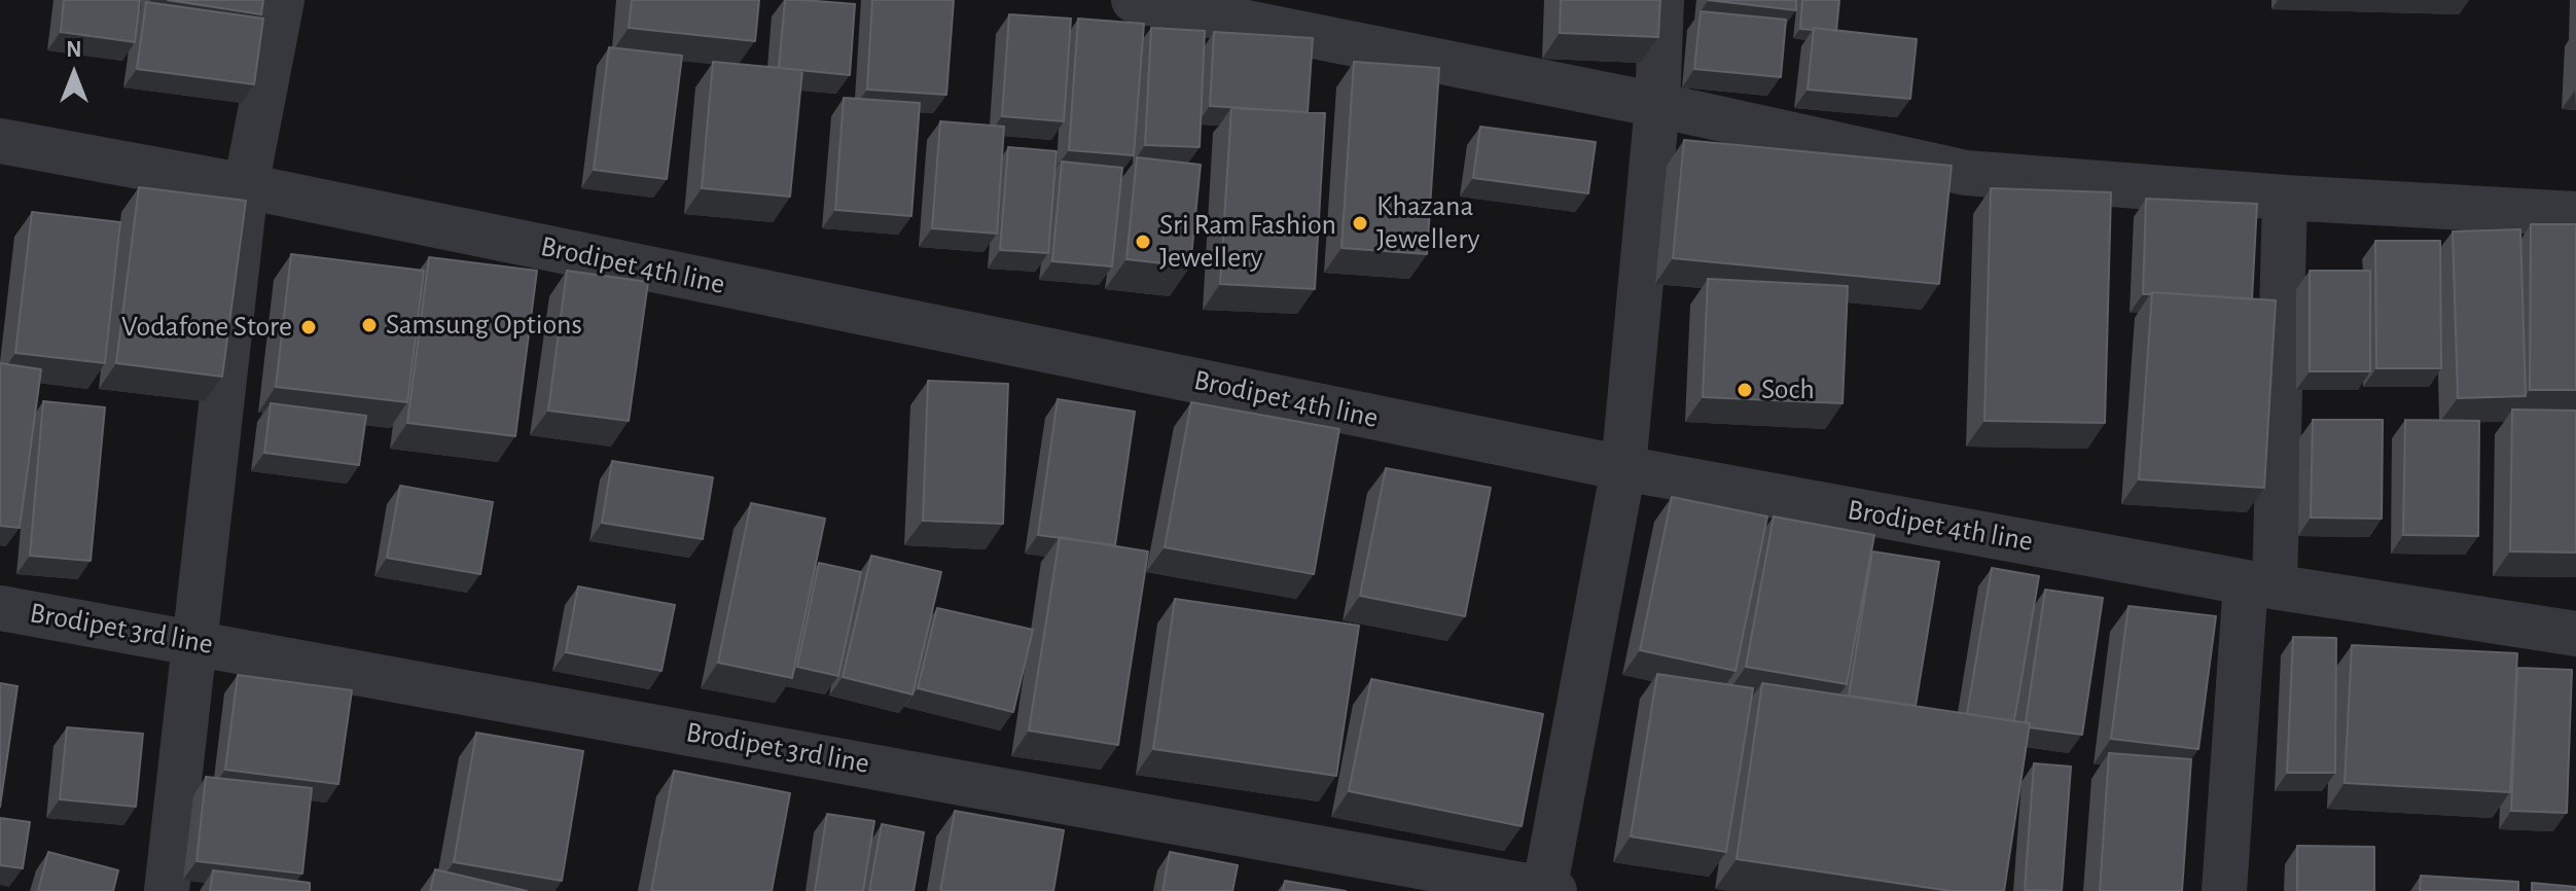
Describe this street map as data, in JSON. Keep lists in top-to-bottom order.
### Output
{
  "streets": {
    "street": ["Brodipet 4th line", "Brodipet 3rd line"]
  },
  "places": [
    "Khazana Jewellery",
    "Sri Ram Fashion Jewellery",
    "Samsung Options",
    "Vodafone Store",
    "Soch"
  ],
  "north": "top"
}
